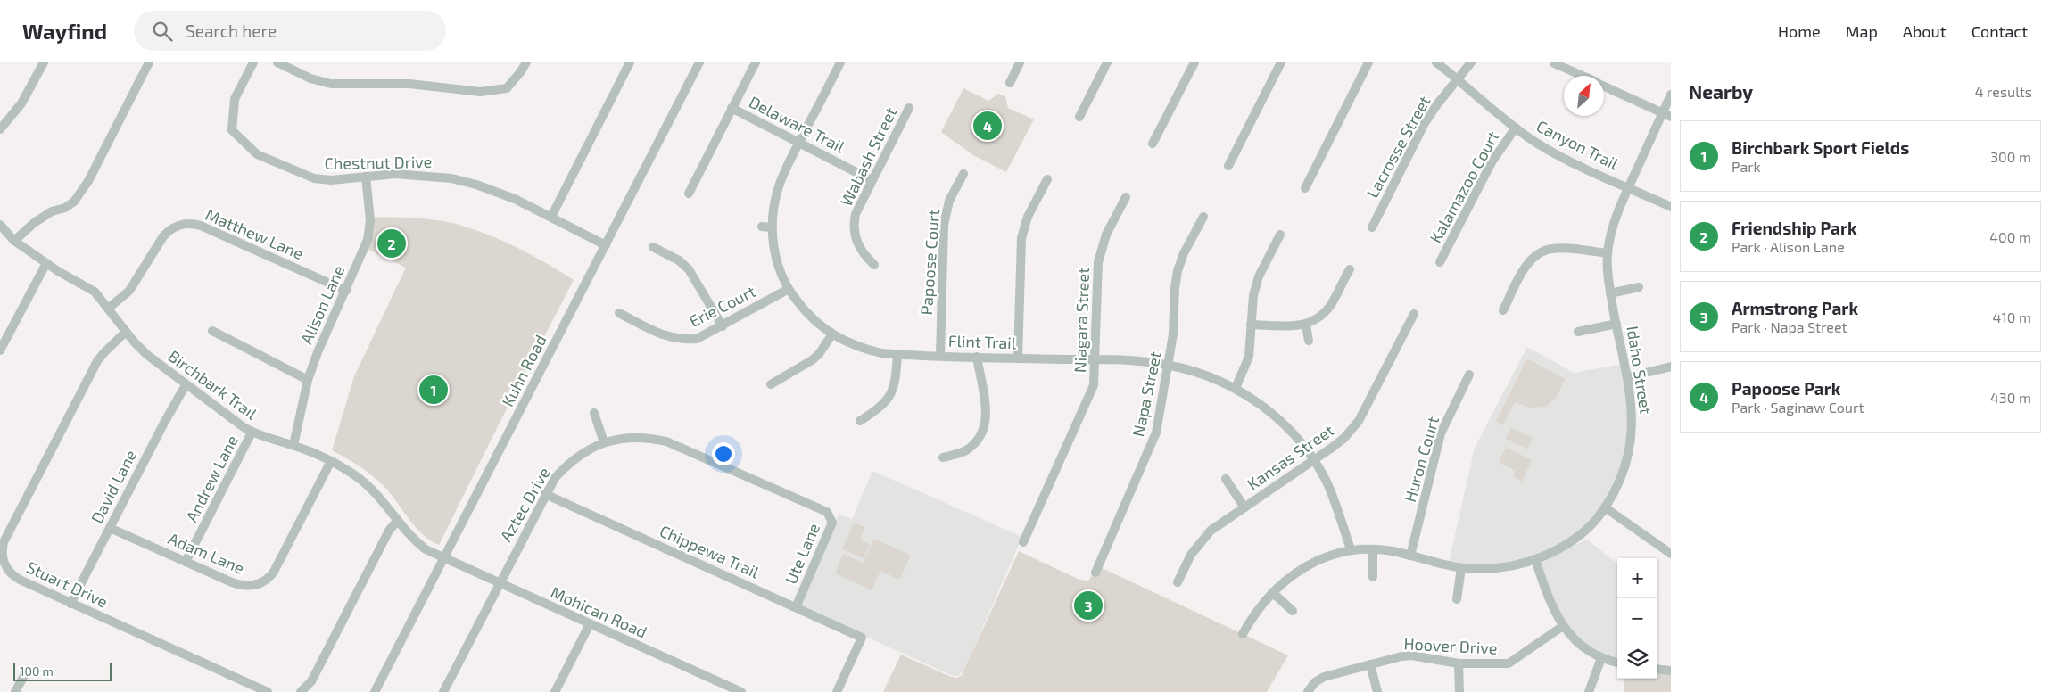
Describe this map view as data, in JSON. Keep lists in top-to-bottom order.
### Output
{
  "streets": {
    "street": [
      "Delaware Trail",
      "Canyon Trail",
      "Lacrosse Street",
      "Wabash Street",
      "Chestnut Drive",
      "Kalamazoo Court",
      "Matthew Lane",
      "Papoose Court",
      "Alison Lane",
      "Erie Court",
      "Niagara Street",
      "Flint Trail",
      "Idaho Street",
      "Kuhn Road",
      "Birchbark Trail",
      "Napa Street",
      "Kansas Street",
      "Huron Court",
      "Andrew Lane",
      "David Lane",
      "Aztec Drive",
      "Chippewa Trail",
      "Adam Lane",
      "Ute Lane",
      "Stuart Drive",
      "Mohican Road",
      "Hoover Drive"
    ]
  },
  "crossings": [
    ["Delaware Trail", "Wabash Street"],
    ["Delaware Trail", "Flint Trail"],
    ["Canyon Trail", "Lacrosse Street"],
    ["Canyon Trail", "Kalamazoo Court"],
    ["Canyon Trail", "Idaho Street"],
    ["Chestnut Drive", "Alison Lane"],
    ["Chestnut Drive", "Kuhn Road"],
    ["Matthew Lane", "Alison Lane"],
    ["Matthew Lane", "Birchbark Trail"],
    ["Papoose Court", "Flint Trail"],
    ["Alison Lane", "Birchbark Trail"],
    ["Erie Court", "Flint Trail"],
    ["Niagara Street", "Flint Trail"],
    ["Flint Trail", "Idaho Street"],
    ["Flint Trail", "Napa Street"],
    ["Flint Trail", "Kansas Street"],
    ["Idaho Street", "Huron Court"],
    ["Kuhn Road", "Birchbark Trail"],
    ["Kuhn Road", "Mohican Road"],
    ["Birchbark Trail", "Andrew Lane"],
    ["Birchbark Trail", "David Lane"],
    ["Birchbark Trail", "Adam Lane"],
    ["Birchbark Trail", "Stuart Drive"],
    ["Birchbark Trail", "Mohican Road"],
    ["Andrew Lane", "Adam Lane"],
    ["David Lane", "Adam Lane"],
    ["David Lane", "Stuart Drive"],
    ["Aztec Drive", "Chippewa Trail"],
    ["Aztec Drive", "Ute Lane"],
    ["Aztec Drive", "Mohican Road"],
    ["Chippewa Trail", "Ute Lane"]
  ],
  "scale_bar": "100 m",
  "north": "top right",
  "page": {
    "header": "Wayfind",
    "search": "Search here",
    "nav": [
      "Home",
      "Map",
      "About",
      "Contact"
    ],
    "heading": ["Nearby", "4 results"],
    "pins": [
      "4",
      "2",
      "1",
      "3"
    ],
    "list": [
      {
        "mark": "1",
        "name": "Birchbark Sport Fields",
        "note": "Park",
        "value": "300 m"
      },
      {
        "mark": "2",
        "name": "Friendship Park",
        "note": "Park · Alison Lane",
        "value": "400 m"
      },
      {
        "mark": "3",
        "name": "Armstrong Park",
        "note": "Park · Napa Street",
        "value": "410 m"
      },
      {
        "mark": "4",
        "name": "Papoose Park",
        "note": "Park · Saginaw Court",
        "value": "430 m"
      }
    ],
    "map_buttons": ["+", "−"],
    "scale": "100 m"
  }
}
